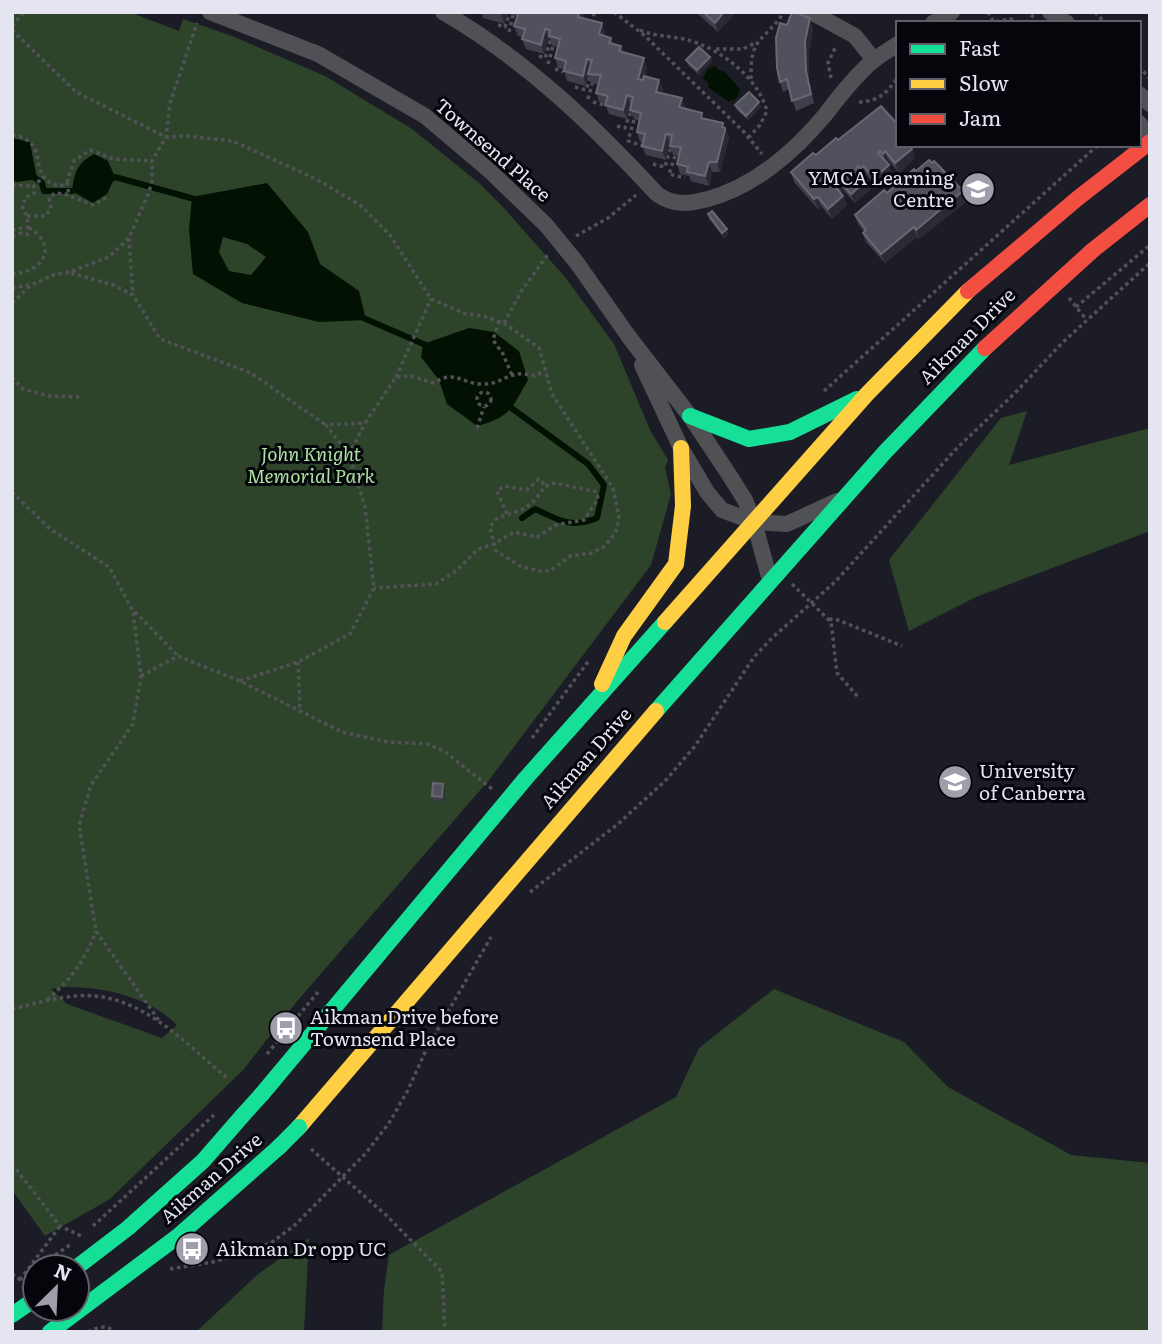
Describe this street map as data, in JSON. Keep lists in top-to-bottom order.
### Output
{
  "streets": {
    "main road": ["Aikman Drive"],
    "street": ["Townsend Place"]
  },
  "crossings": [
    ["Townsend Place", "Aikman Drive"]
  ],
  "parks": ["John Knight Memorial Park"],
  "places": {
    "school or university": ["YMCA Learning Centre", "University of Canberra"],
    "bus stop": ["Aikman Drive before Townsend Place", "Aikman Dr opp UC"]
  },
  "legend": ["Fast", "Slow", "Jam"],
  "north": "top right"
}
